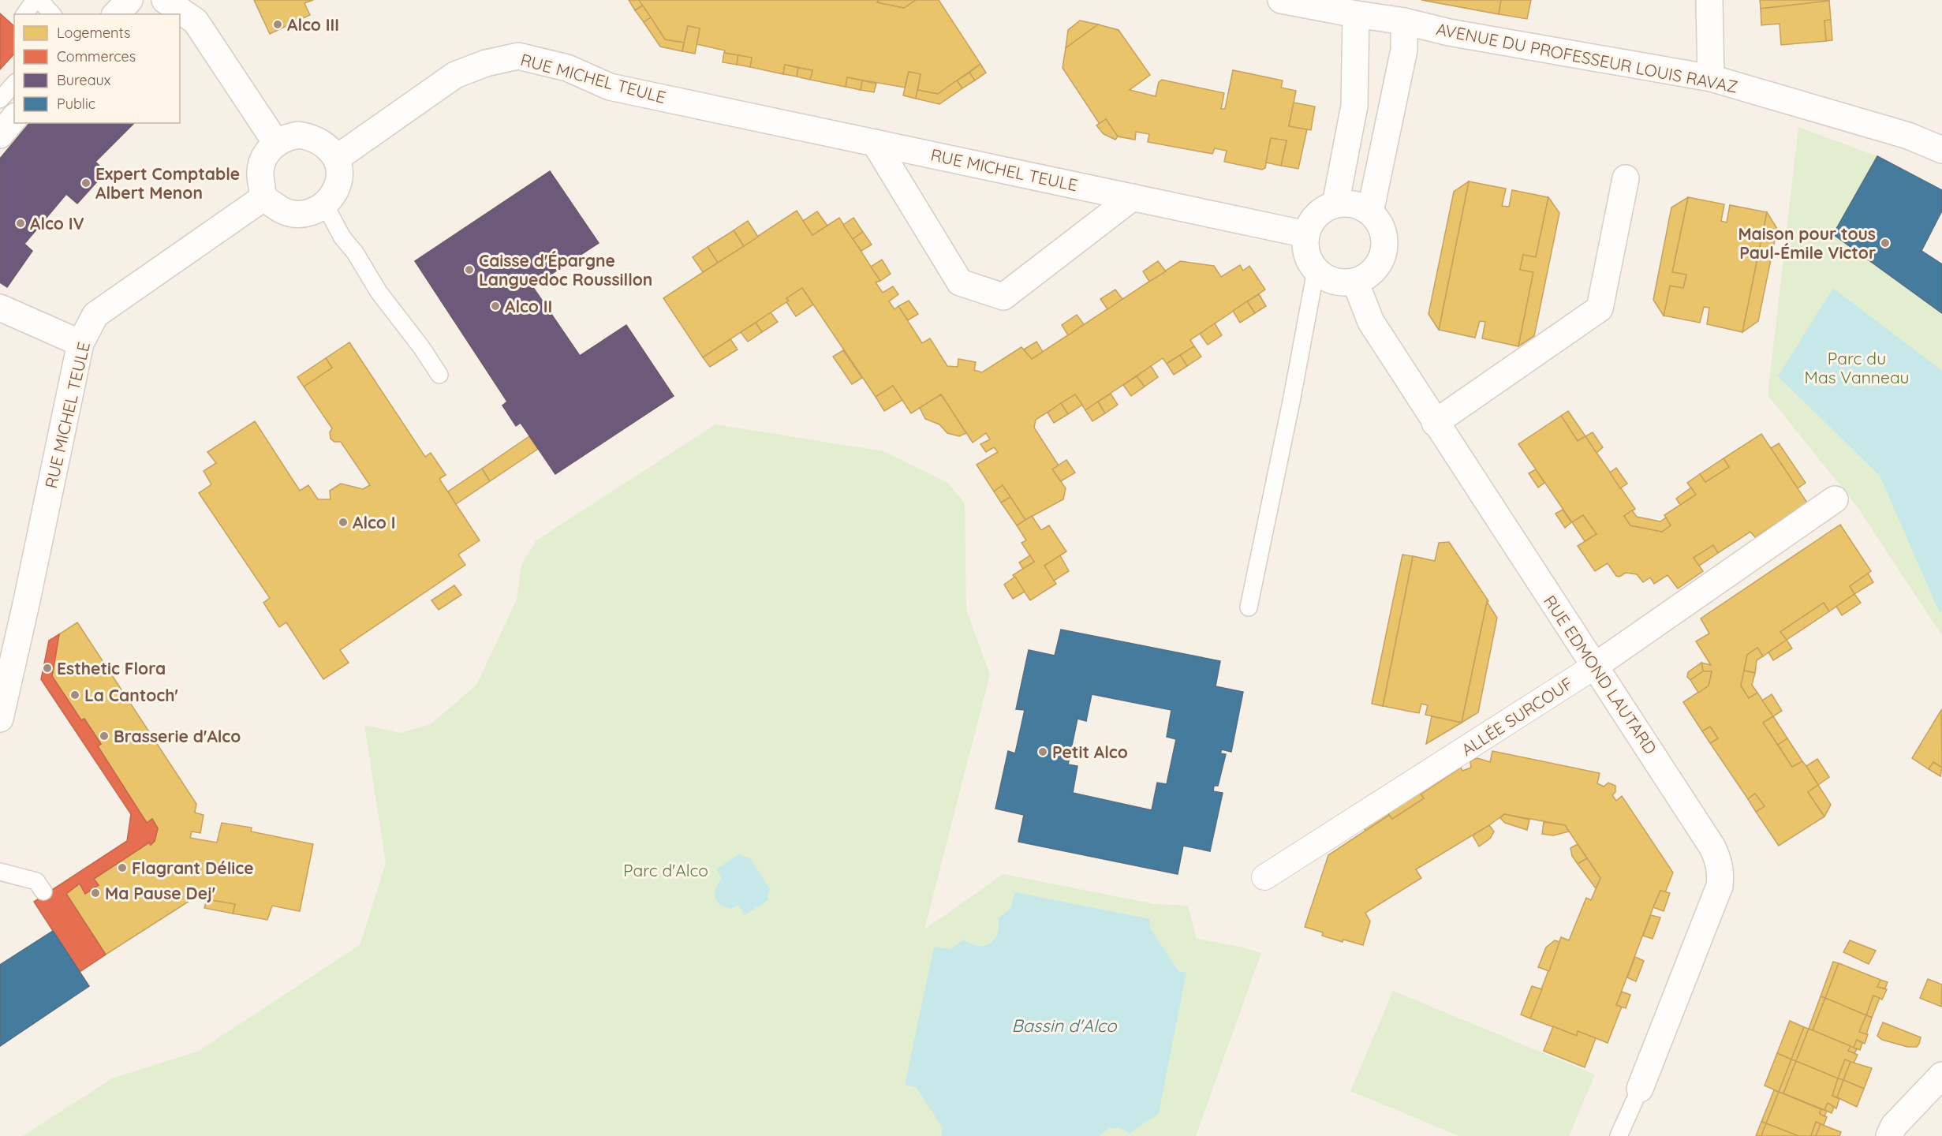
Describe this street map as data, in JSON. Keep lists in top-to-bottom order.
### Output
{
  "streets": {
    "street": [
      "AVENUE DU PROFESSEUR LOUIS RAVAZ",
      "RUE MICHEL TEULE",
      "RUE EDMOND LAUTARD",
      "ALLÉE SURCOUF"
    ]
  },
  "crossings": [
    ["RUE MICHEL TEULE", "RUE EDMOND LAUTARD"],
    ["RUE EDMOND LAUTARD", "ALLÉE SURCOUF"]
  ],
  "water": ["Bassin d'Alco"],
  "parks": ["Parc du Mas Vanneau", "Parc d'Alco"],
  "places": [
    "Alco III",
    "Expert Comptable Albert Menon",
    "Alco IV",
    "Maison pour tous Paul-Émile Victor",
    "Caisse d'Épargne Languedoc Roussillon",
    "Alco II",
    "Alco I",
    "Esthetic Flora",
    "La Cantoch'",
    "Brasserie d'Alco",
    "Petit Alco",
    "Flagrant Délice",
    "Ma Pause Dej'"
  ],
  "legend": [
    "Logements",
    "Commerces",
    "Bureaux",
    "Public"
  ]
}
